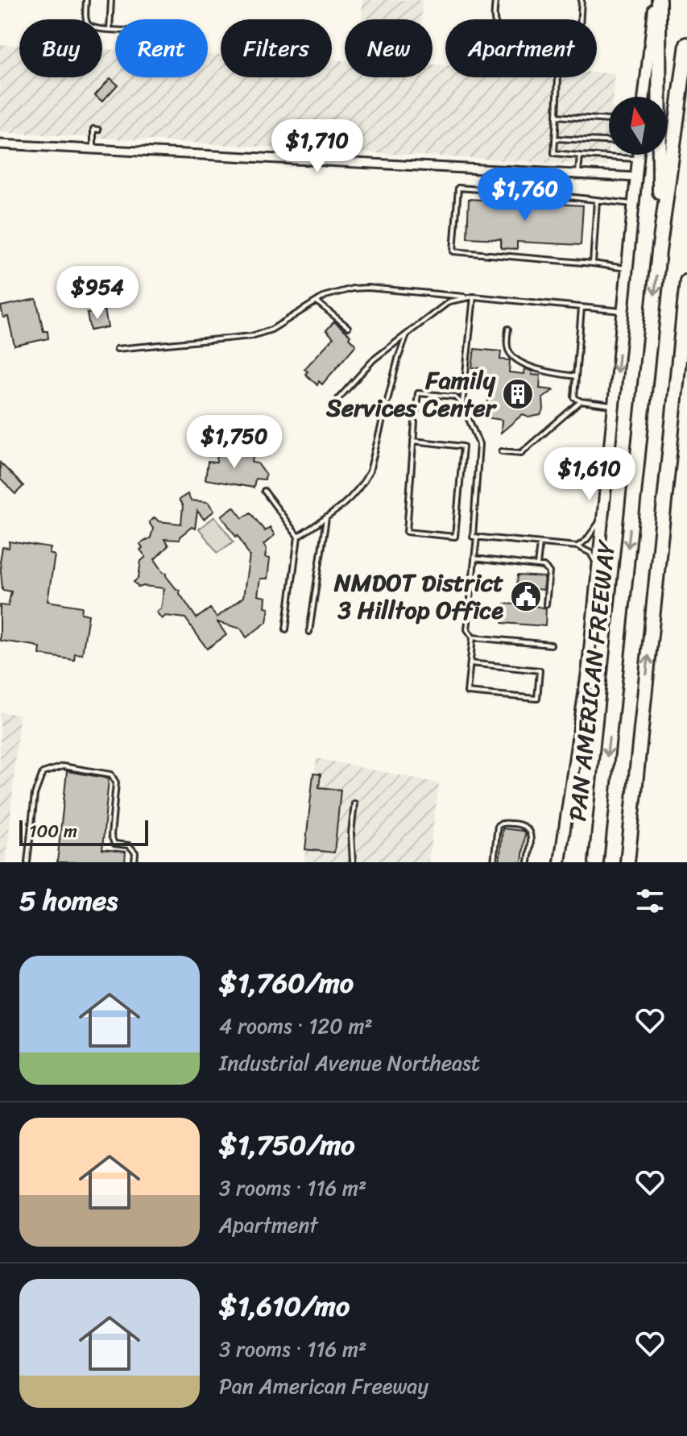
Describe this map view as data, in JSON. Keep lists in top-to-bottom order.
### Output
{
  "streets": {
    "highway": ["PAN AMERICAN FREEWAY"]
  },
  "places": {
    "building": ["Family Services Center"],
    "public building": ["NMDOT District 3 Hilltop Office"]
  },
  "scale_bar": "100 m",
  "north": "top",
  "page": {
    "chip": [
      "Buy",
      "Rent",
      "Filters",
      "New",
      "Apartment"
    ],
    "price": [
      "$1,710",
      "$1,760",
      "$954",
      "$1,750",
      "$1,610"
    ],
    "scale": "100 m",
    "heading": "5 homes",
    "list": [
      {
        "name": "$1,760/mo",
        "note": "4 rooms · 120 m² · Industrial Avenue Northeast"
      },
      {
        "name": "$1,750/mo",
        "note": "3 rooms · 116 m² · Apartment"
      },
      {
        "name": "$1,610/mo",
        "note": "3 rooms · 116 m² · Pan American Freeway"
      }
    ]
  }
}
